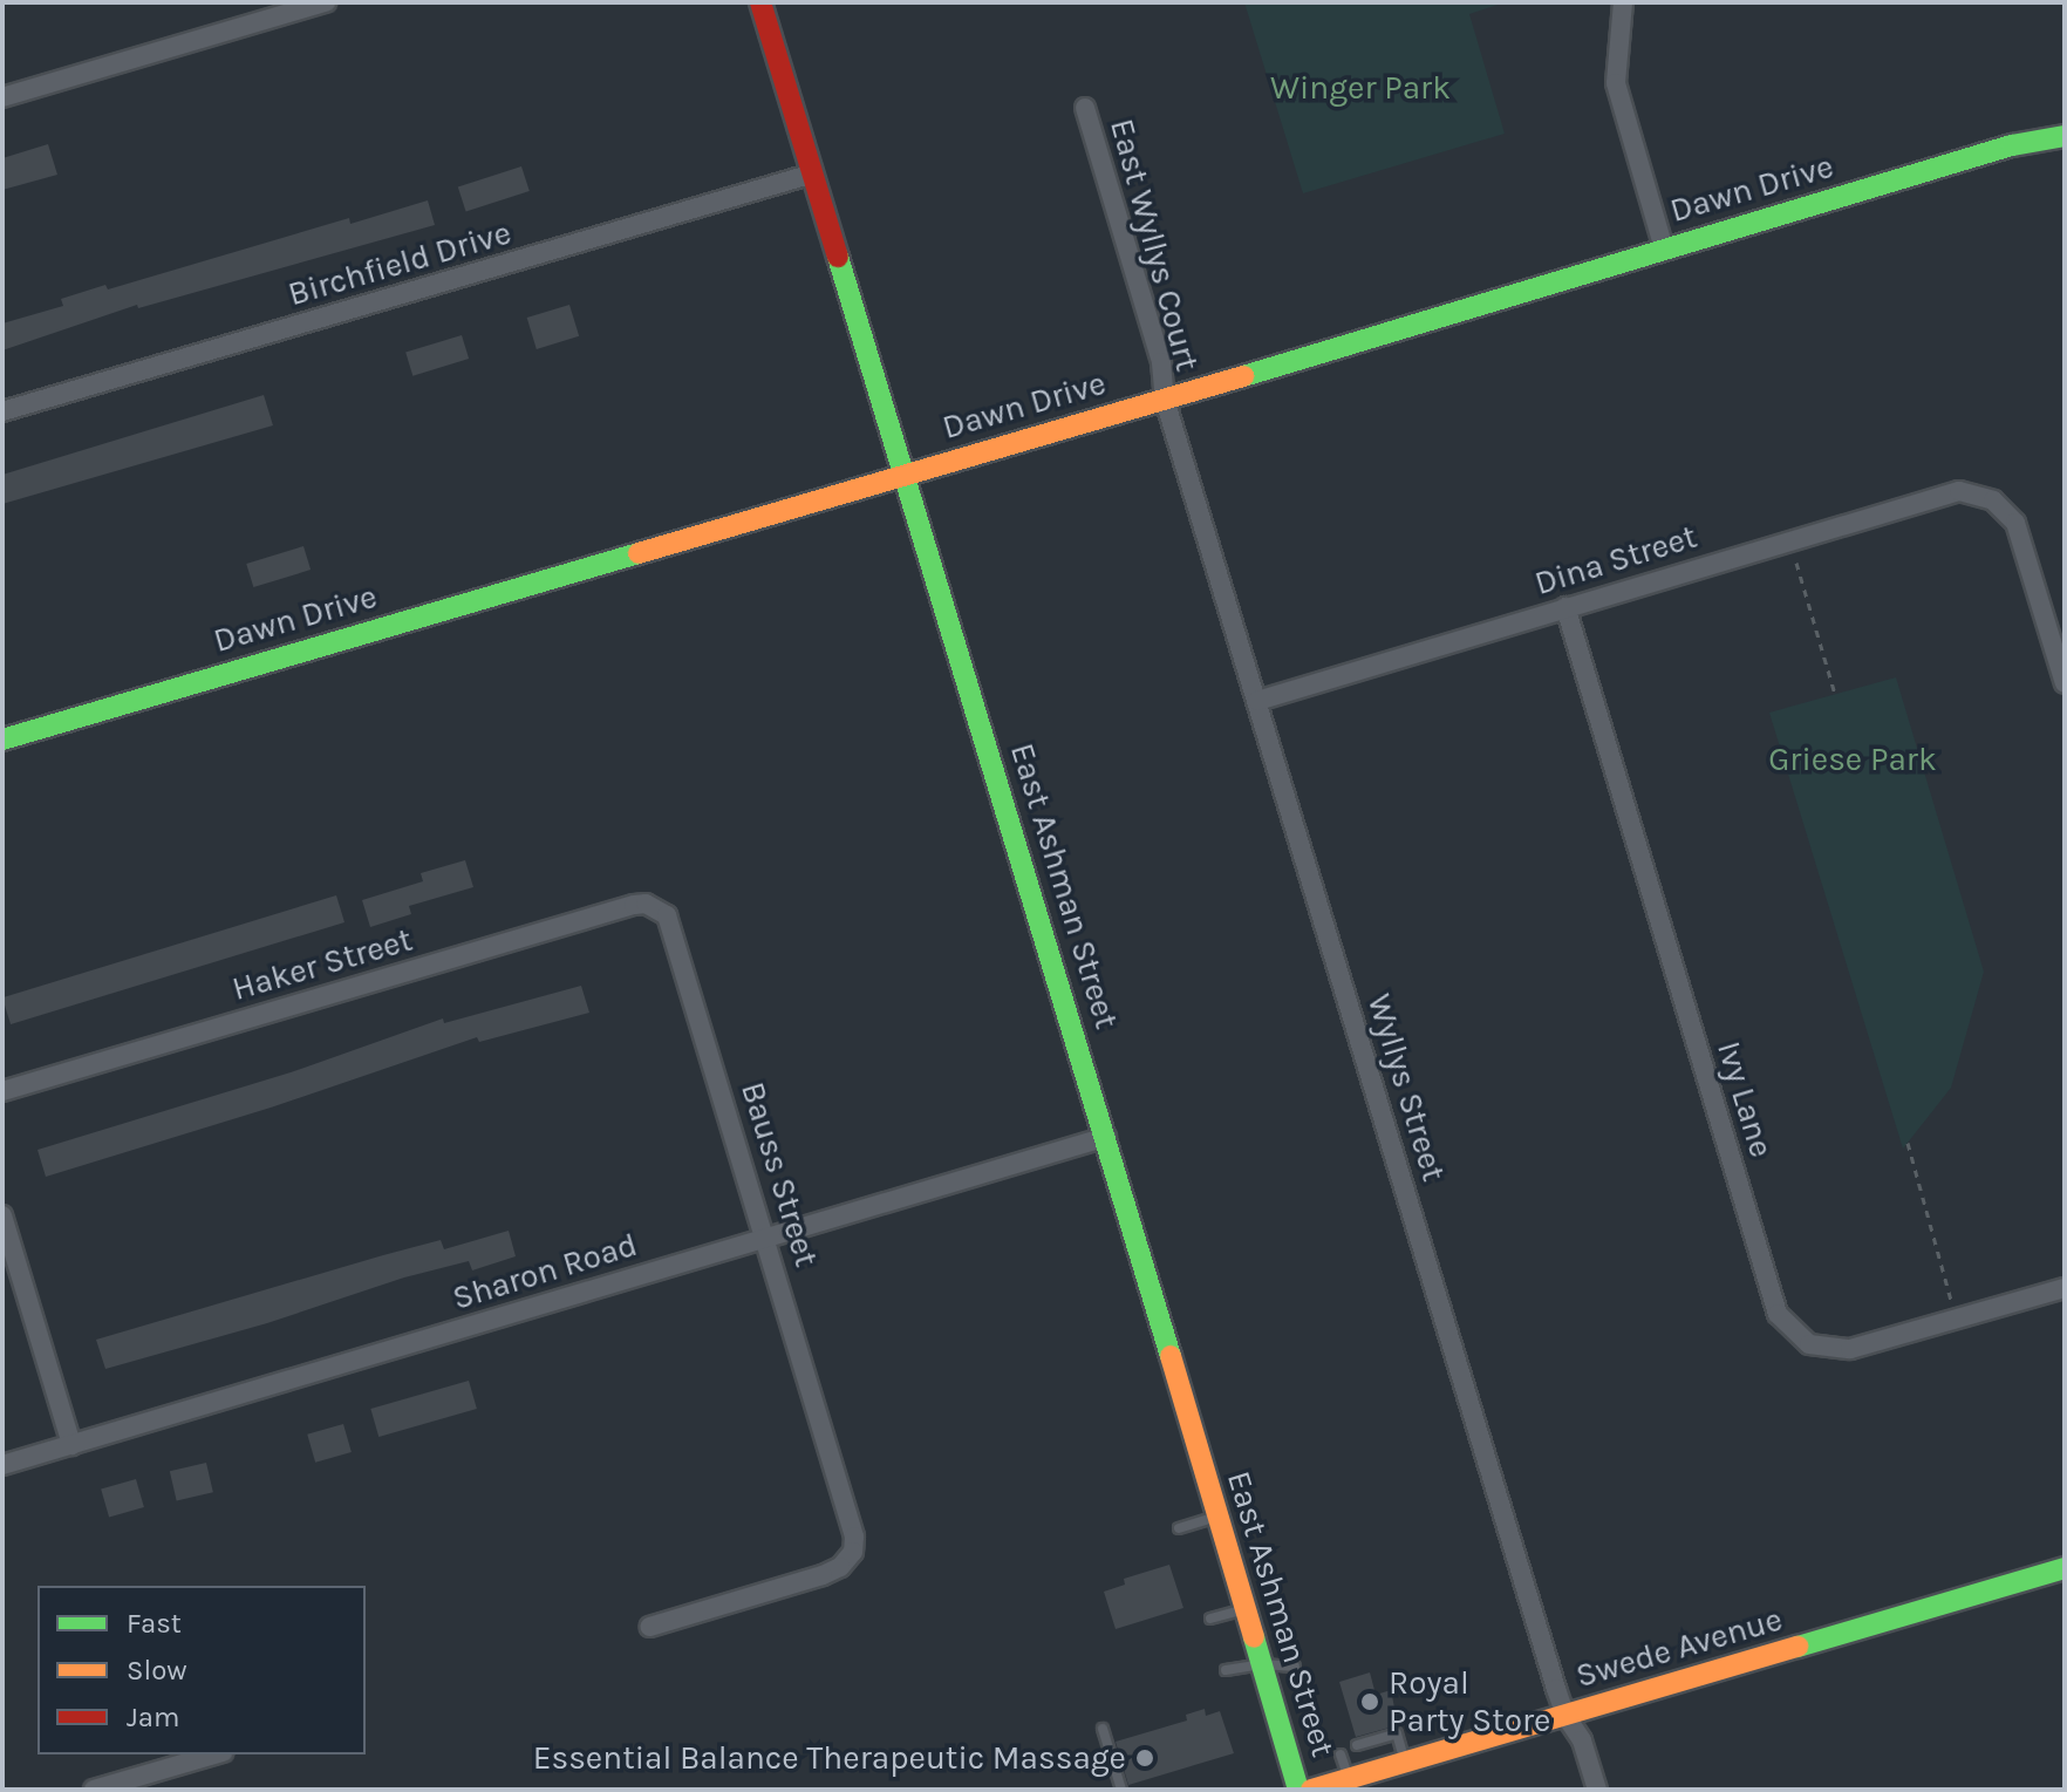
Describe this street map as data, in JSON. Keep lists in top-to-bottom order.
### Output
{
  "streets": {
    "street": [
      "Dawn Drive",
      "East Wyllys Court",
      "Birchfield Drive",
      "Dina Street",
      "East Ashman Street",
      "Haker Street",
      "Wyllys Street",
      "Ivy Lane",
      "Bauss Street",
      "Sharon Road",
      "Swede Avenue"
    ]
  },
  "crossings": [
    ["Dawn Drive", "East Wyllys Court"],
    ["Dawn Drive", "East Ashman Street"],
    ["Dawn Drive", "Wyllys Street"],
    ["East Wyllys Court", "Wyllys Street"],
    ["Birchfield Drive", "East Ashman Street"],
    ["Dina Street", "Wyllys Street"],
    ["Dina Street", "Ivy Lane"],
    ["East Ashman Street", "Sharon Road"],
    ["Haker Street", "Bauss Street"],
    ["Wyllys Street", "Swede Avenue"],
    ["Bauss Street", "Sharon Road"]
  ],
  "parks": ["Winger Park", "Griese Park"],
  "places": ["Royal Party Store", "Essential Balance Therapeutic Massage"],
  "legend": ["Fast", "Slow", "Jam"]
}
